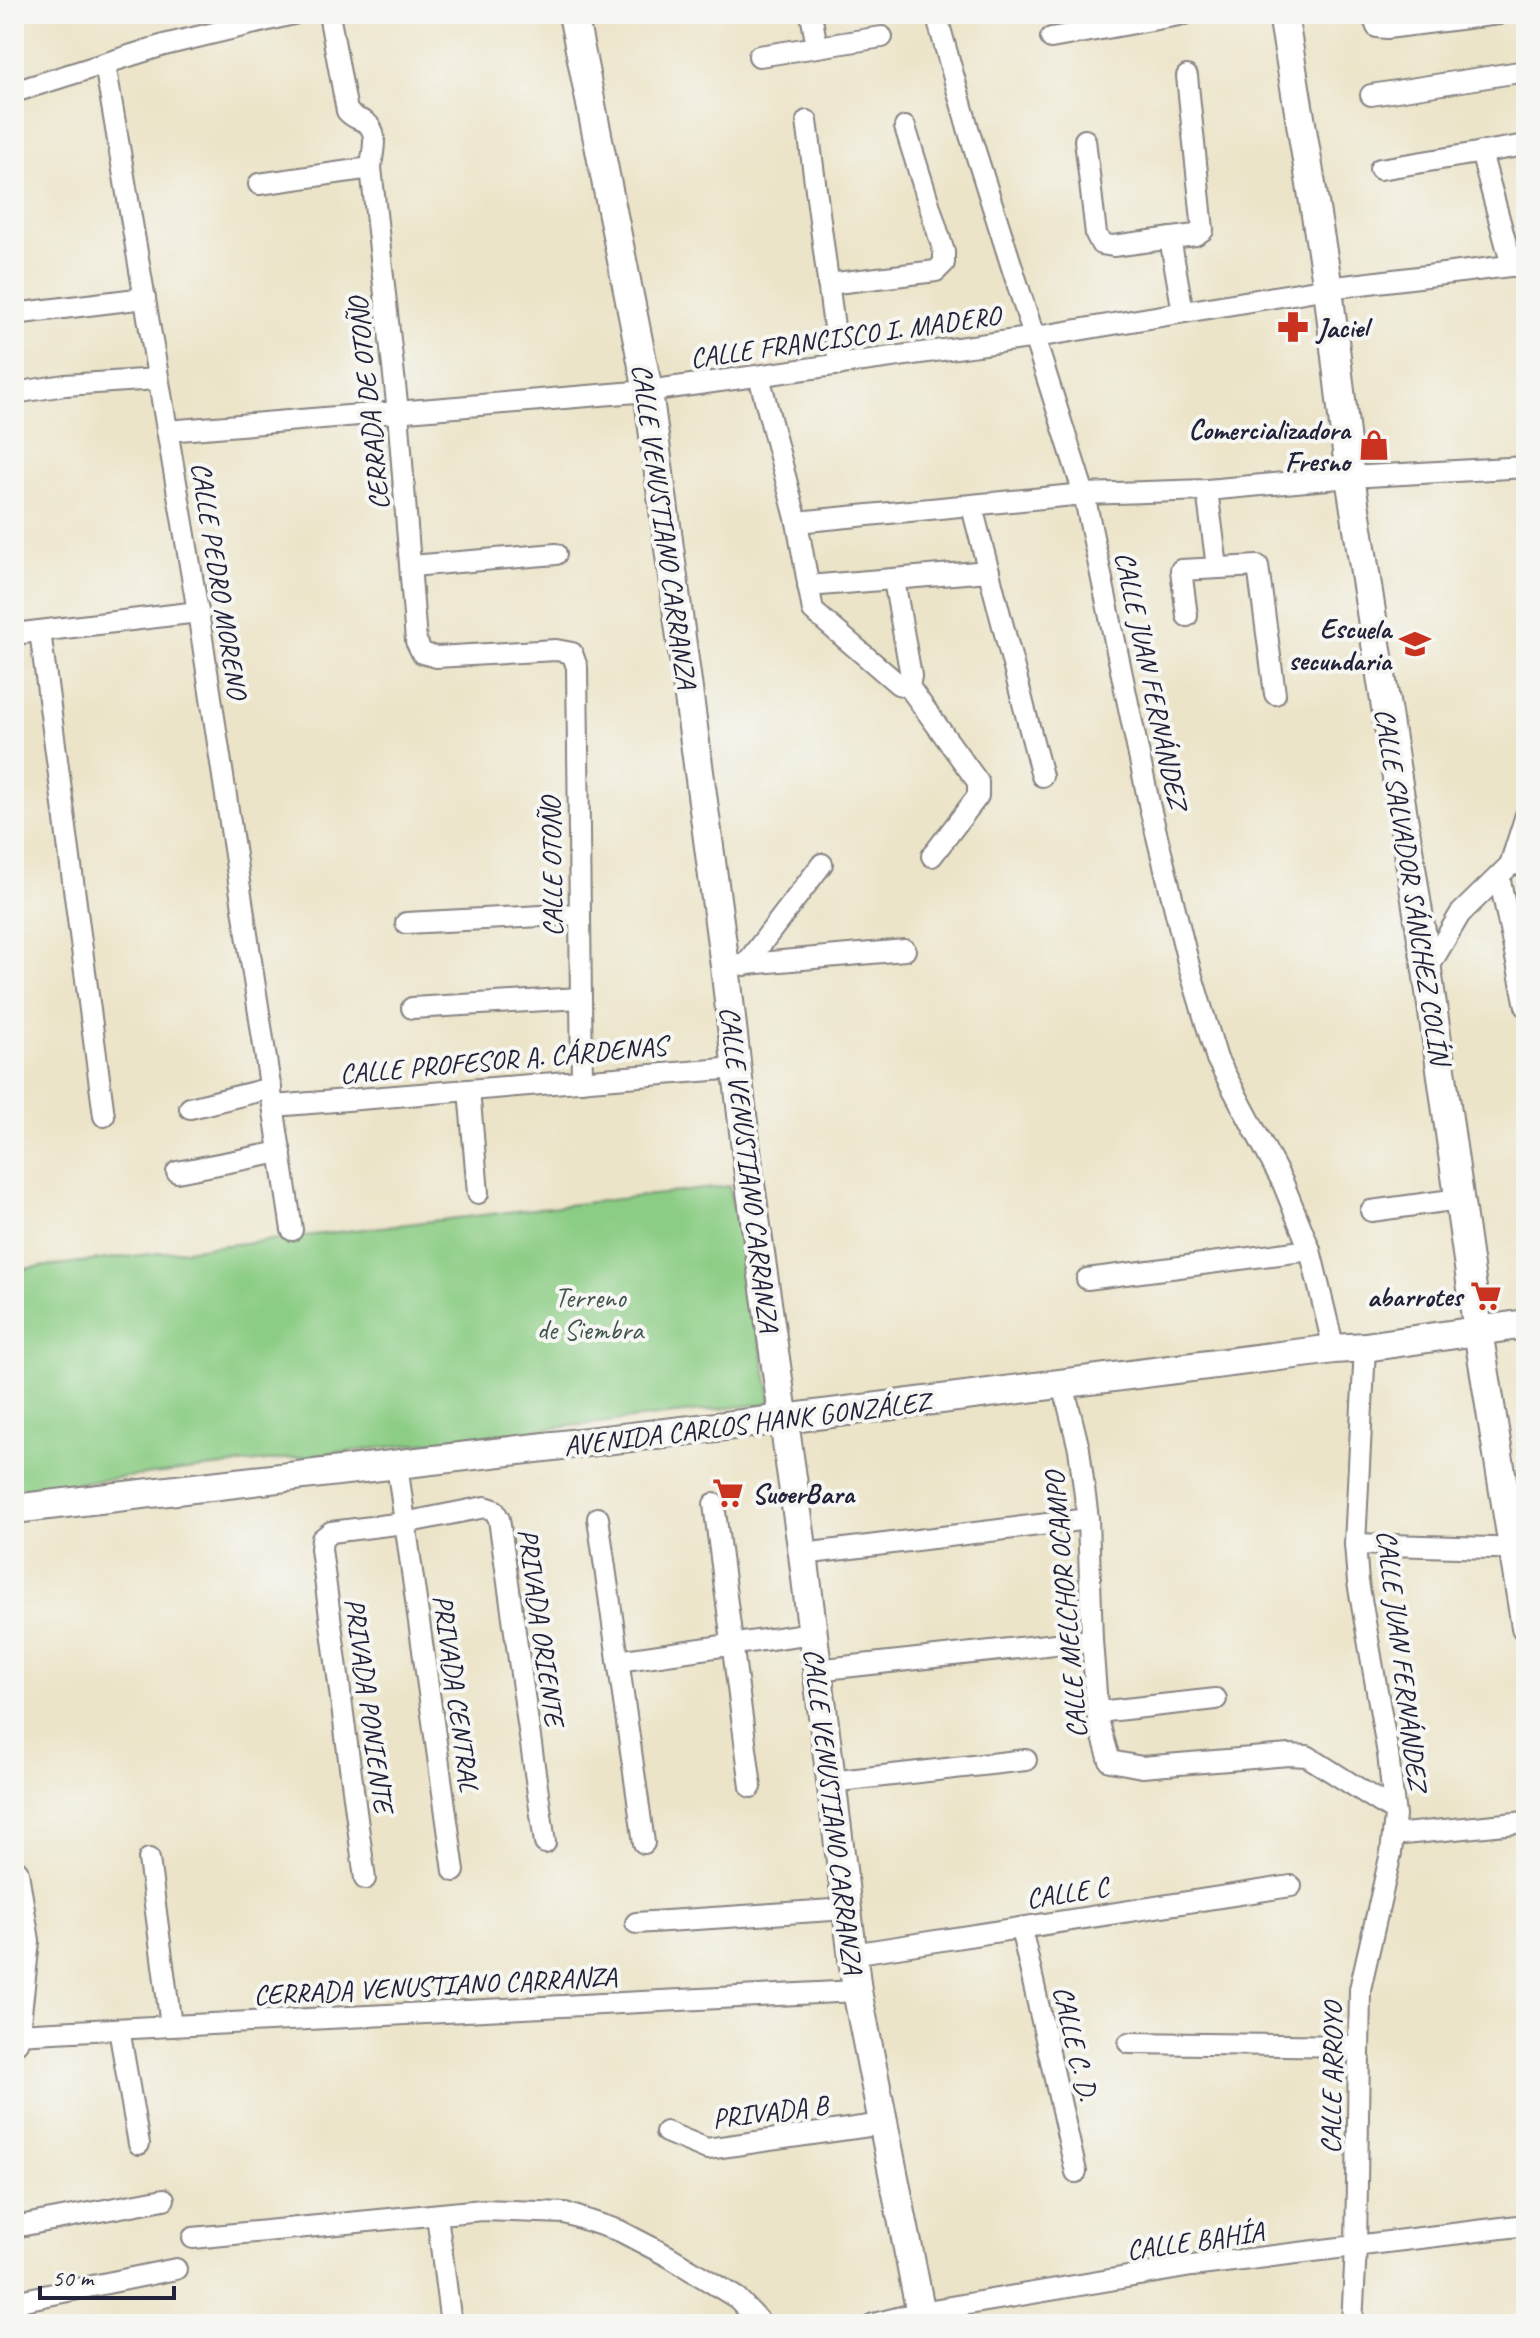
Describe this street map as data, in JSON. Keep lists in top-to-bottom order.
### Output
{
  "streets": {
    "street": [
      "CALLE FRANCISCO I. MADERO",
      "CERRADA DE OTOÑO",
      "CALLE VENUSTIANO CARRANZA",
      "CALLE PEDRO MORENO",
      "CALLE JUAN FERNÁNDEZ",
      "CALLE OTOÑO",
      "CALLE SALVADOR SÁNCHEZ COLÍN",
      "CALLE PROFESOR A. CÁRDENAS",
      "AVENIDA CARLOS HANK GONZÁLEZ",
      "CALLE MELCHOR OCAMPO",
      "PRIVADA ORIENTE",
      "PRIVADA CENTRAL",
      "PRIVADA PONIENTE",
      "CALLE C",
      "CERRADA VENUSTIANO CARRANZA",
      "CALLE C. D.",
      "CALLE ARROYO",
      "PRIVADA B",
      "CALLE BAHÍA"
    ]
  },
  "crossings": [
    ["CALLE FRANCISCO I. MADERO", "CERRADA DE OTOÑO"],
    ["CALLE FRANCISCO I. MADERO", "CALLE VENUSTIANO CARRANZA"],
    ["CALLE FRANCISCO I. MADERO", "CALLE PEDRO MORENO"],
    ["CALLE FRANCISCO I. MADERO", "CALLE JUAN FERNÁNDEZ"],
    ["CALLE FRANCISCO I. MADERO", "CALLE SALVADOR SÁNCHEZ COLÍN"],
    ["CERRADA DE OTOÑO", "CALLE OTOÑO"],
    ["CALLE VENUSTIANO CARRANZA", "CALLE PROFESOR A. CÁRDENAS"],
    ["CALLE VENUSTIANO CARRANZA", "AVENIDA CARLOS HANK GONZÁLEZ"],
    ["CALLE VENUSTIANO CARRANZA", "CALLE C"],
    ["CALLE VENUSTIANO CARRANZA", "CERRADA VENUSTIANO CARRANZA"],
    ["CALLE VENUSTIANO CARRANZA", "PRIVADA B"],
    ["CALLE VENUSTIANO CARRANZA", "CALLE BAHÍA"],
    ["CALLE PEDRO MORENO", "CALLE PROFESOR A. CÁRDENAS"],
    ["CALLE JUAN FERNÁNDEZ", "AVENIDA CARLOS HANK GONZÁLEZ"],
    ["CALLE JUAN FERNÁNDEZ", "CALLE MELCHOR OCAMPO"],
    ["CALLE JUAN FERNÁNDEZ", "CALLE ARROYO"],
    ["CALLE OTOÑO", "CALLE PROFESOR A. CÁRDENAS"],
    ["CALLE SALVADOR SÁNCHEZ COLÍN", "AVENIDA CARLOS HANK GONZÁLEZ"],
    ["AVENIDA CARLOS HANK GONZÁLEZ", "CALLE MELCHOR OCAMPO"],
    ["AVENIDA CARLOS HANK GONZÁLEZ", "PRIVADA CENTRAL"],
    ["PRIVADA ORIENTE", "PRIVADA CENTRAL"],
    ["PRIVADA ORIENTE", "PRIVADA PONIENTE"],
    ["PRIVADA CENTRAL", "PRIVADA PONIENTE"],
    ["CALLE C", "CALLE C. D."],
    ["CALLE ARROYO", "CALLE BAHÍA"]
  ],
  "parks": ["Terreno de Siembra"],
  "places": {
    "pharmacy": ["Jaciel"],
    "shop": ["Comercializadora Fresno"],
    "school or university": ["Escuela secundaria"],
    "supermarket": ["abarrotes", "SuoerBara"]
  },
  "scale_bar": "50 m"
}
